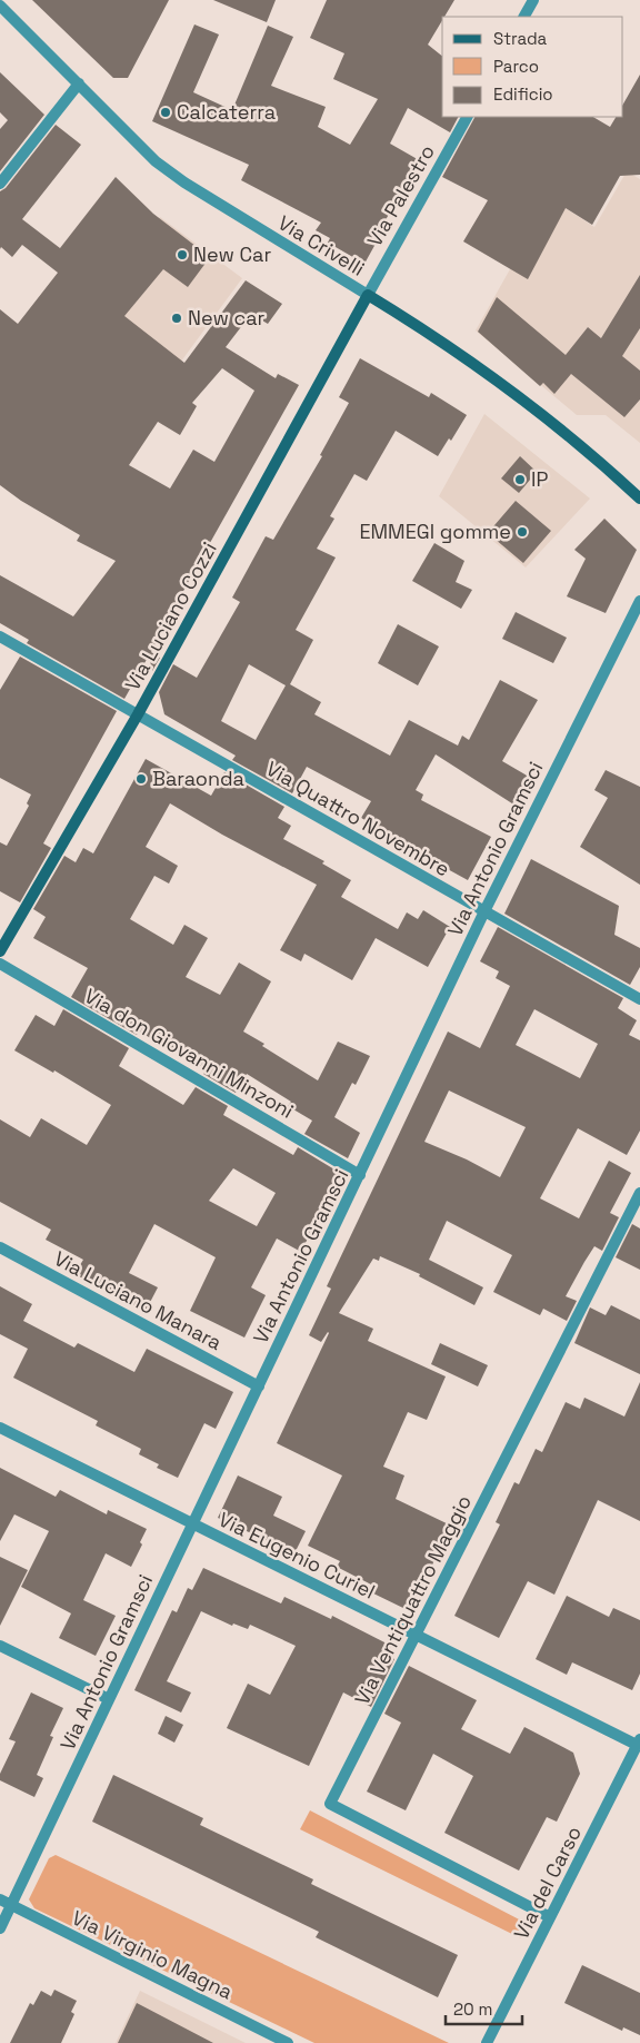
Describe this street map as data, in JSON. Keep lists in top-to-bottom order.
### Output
{
  "streets": {
    "street": [
      "Via Palestro",
      "Via Crivelli",
      "Via Luciano Cozzi",
      "Via Quattro Novembre",
      "Via Antonio Gramsci",
      "Via don Giovanni Minzoni",
      "Via Luciano Manara",
      "Via Eugenio Curiel",
      "Via Ventiquattro Maggio",
      "Via del Carso",
      "Via Virginio Magna"
    ]
  },
  "crossings": [
    ["Via Palestro", "Via Crivelli"],
    ["Via Palestro", "Via Luciano Cozzi"],
    ["Via Crivelli", "Via Luciano Cozzi"],
    ["Via Luciano Cozzi", "Via Quattro Novembre"],
    ["Via Quattro Novembre", "Via Antonio Gramsci"],
    ["Via Antonio Gramsci", "Via don Giovanni Minzoni"],
    ["Via Antonio Gramsci", "Via Luciano Manara"],
    ["Via Antonio Gramsci", "Via Eugenio Curiel"],
    ["Via Antonio Gramsci", "Via Virginio Magna"],
    ["Via Eugenio Curiel", "Via Ventiquattro Maggio"],
    ["Via Eugenio Curiel", "Via del Carso"],
    ["Via Ventiquattro Maggio", "Via del Carso"]
  ],
  "places": [
    "Calcaterra",
    "New Car",
    "New car",
    "IP",
    "EMMEGI gomme",
    "Baraonda"
  ],
  "legend": ["Strada", "Parco", "Edificio"],
  "scale_bar": "20 m"
}
